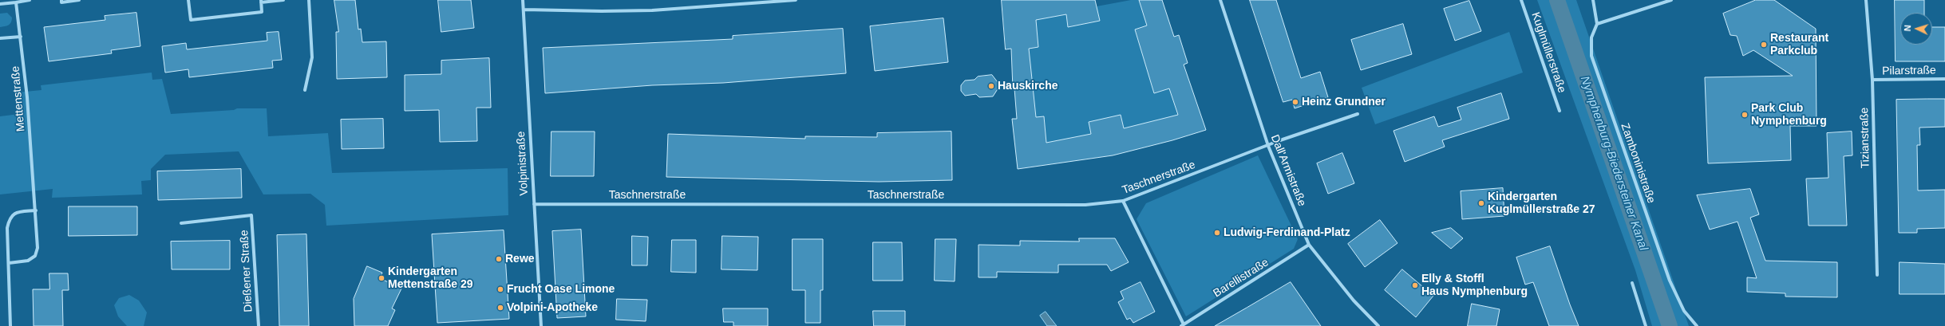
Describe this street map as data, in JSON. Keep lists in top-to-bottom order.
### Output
{
  "streets": {
    "street": [
      "Kuglmüllerstraße",
      "Pilarstraße",
      "Mettenstraße",
      "Tizianstraße",
      "Volpinistraße",
      "Zamboninistraße",
      "Dall'Armistraße",
      "Taschnerstraße",
      "Dießener Straße",
      "Barellistraße"
    ]
  },
  "crossings": [
    ["Pilarstraße", "Tizianstraße"],
    ["Volpinistraße", "Taschnerstraße"],
    ["Dall'Armistraße", "Taschnerstraße"],
    ["Dall'Armistraße", "Barellistraße"]
  ],
  "water": ["Nymphenburg-Biedersteiner Kanal"],
  "places": [
    "Restaurant Parkclub",
    "Hauskirche",
    "Heinz Grundner",
    "Park Club Nymphenburg",
    "Kindergarten Kuglmüllerstraße 27",
    "Ludwig-Ferdinand-Platz",
    "Rewe",
    "Kindergarten Mettenstraße 29",
    "Elly & Stoffl Haus Nymphenburg",
    "Frucht Oase Limone",
    "Volpini-Apotheke"
  ],
  "north": "left"
}
